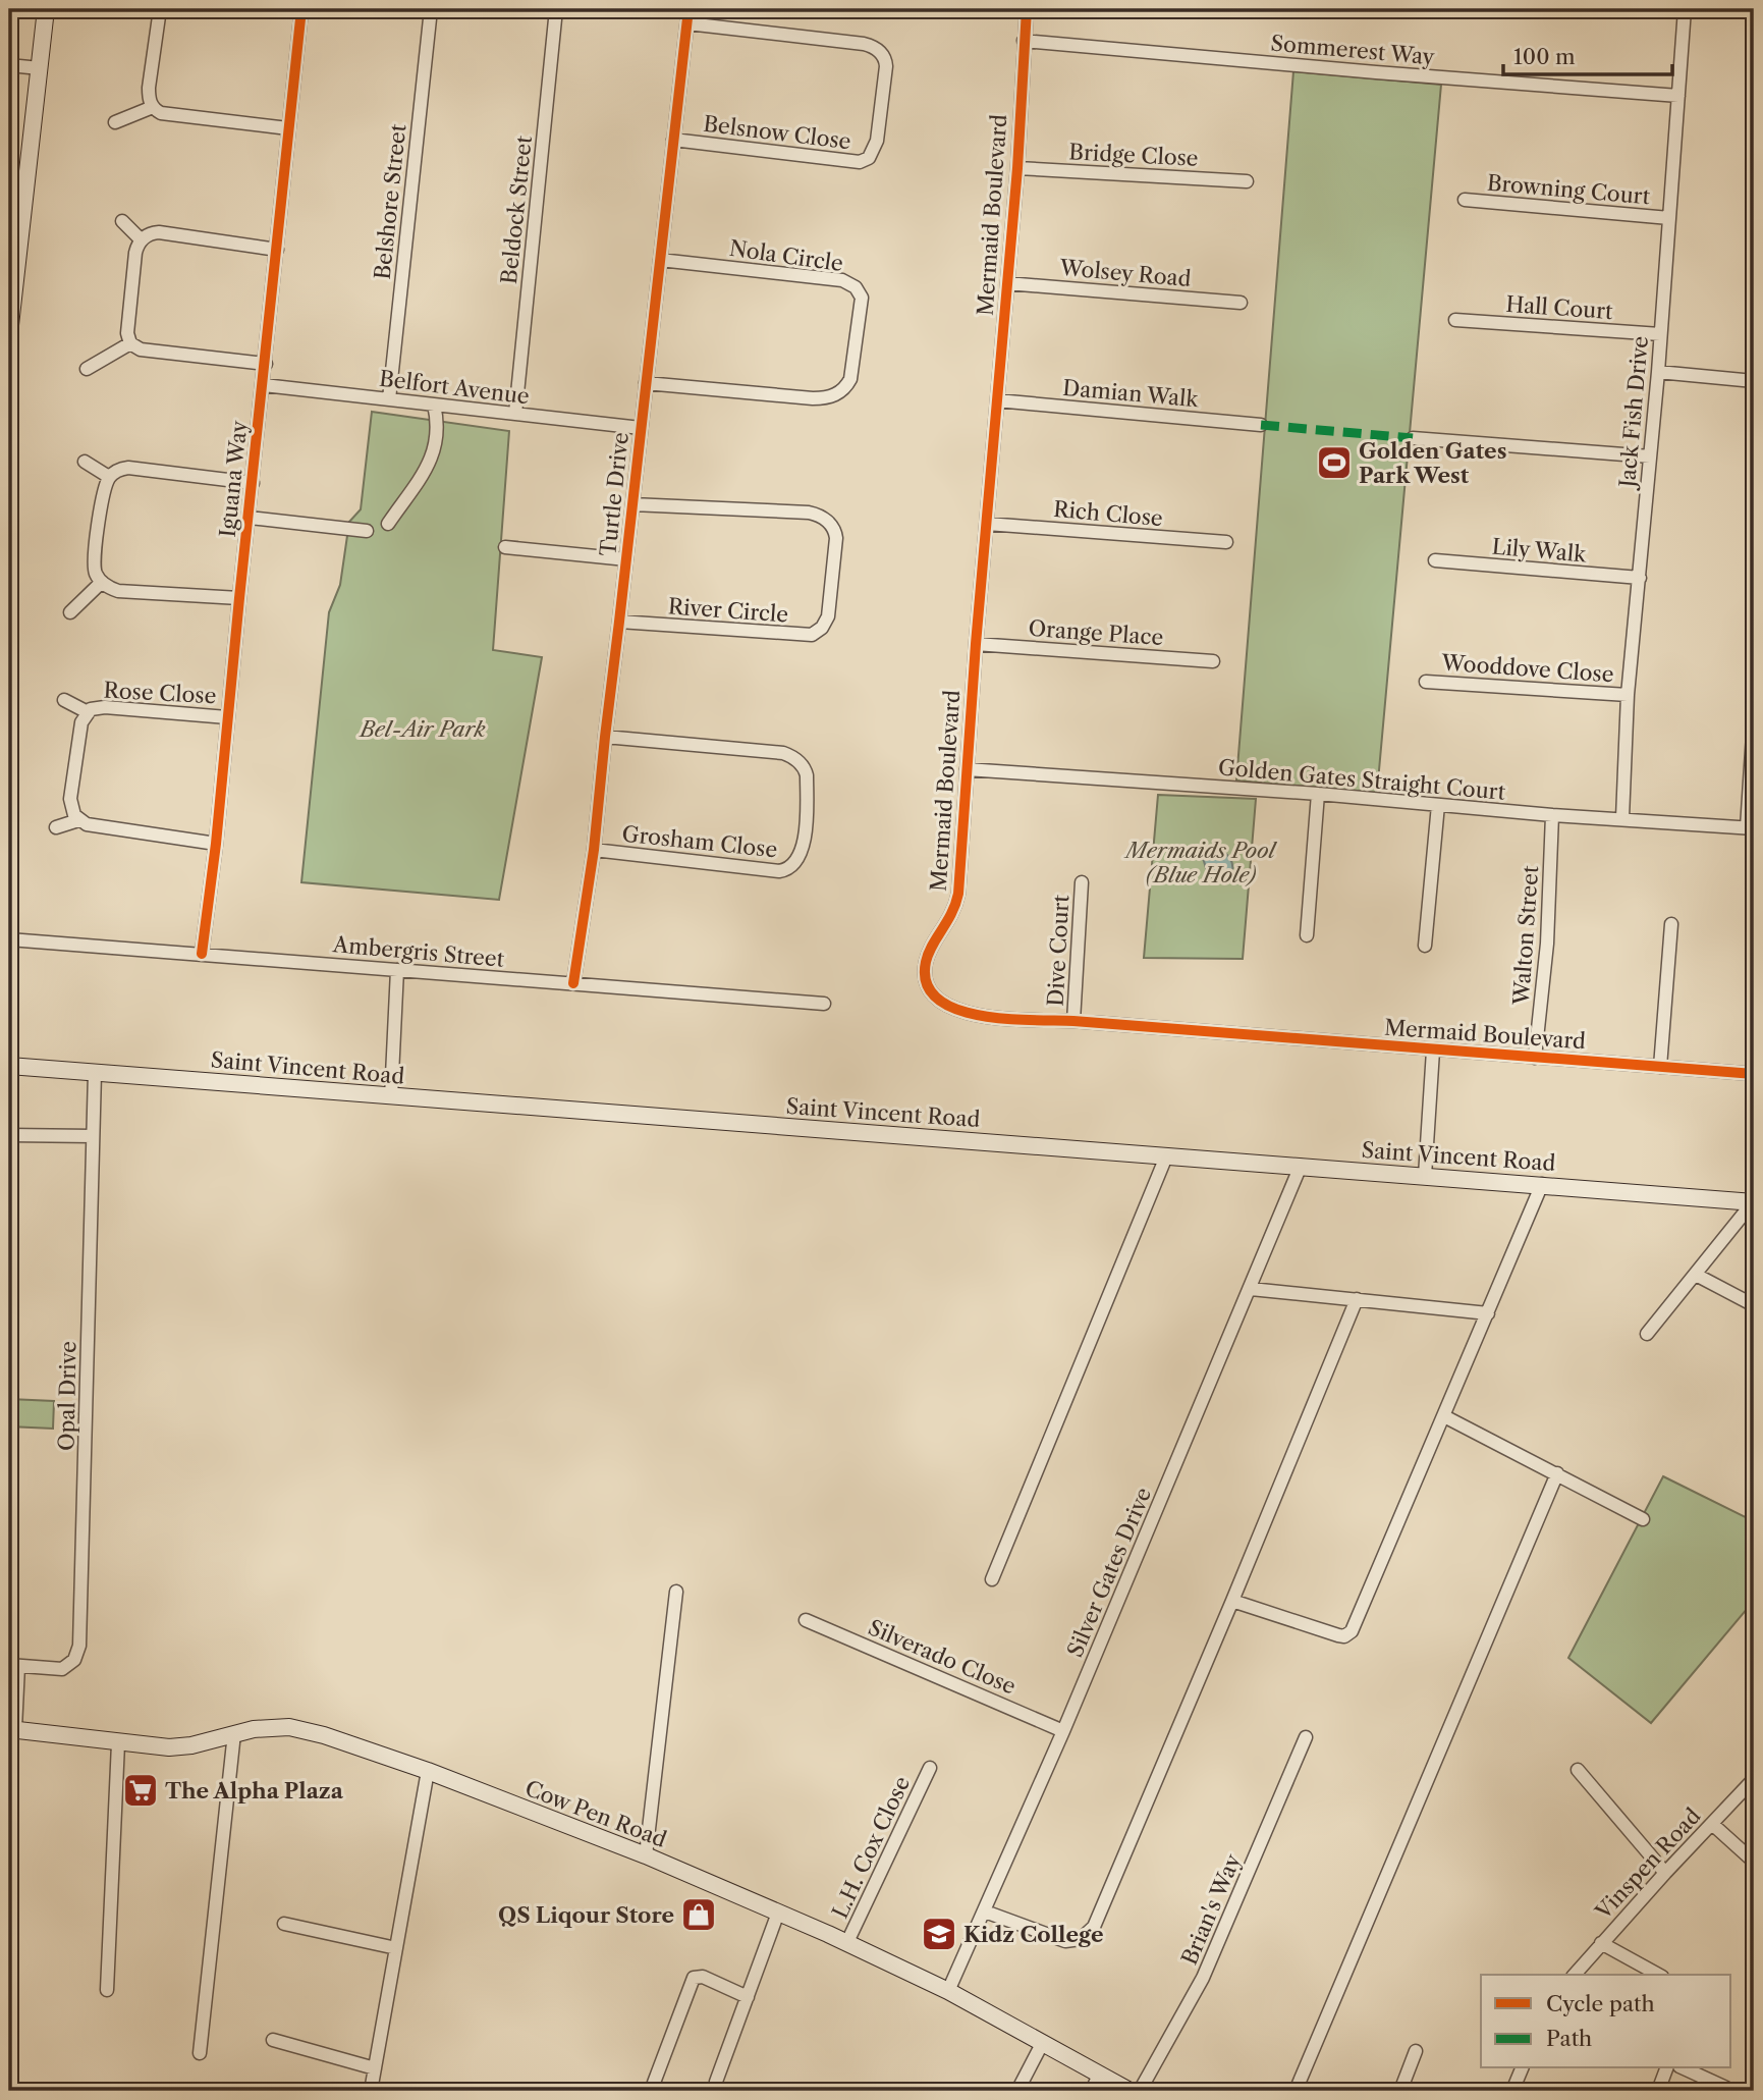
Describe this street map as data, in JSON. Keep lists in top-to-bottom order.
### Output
{
  "streets": {
    "street": [
      "Sommerest Way",
      "Belsnow Close",
      "Bridge Close",
      "Browning Court",
      "Belshore Street",
      "Beldock Street",
      "Mermaid Boulevard",
      "Nola Circle",
      "Wolsey Road",
      "Hall Court",
      "Belfort Avenue",
      "Damian Walk",
      "Jack Fish Drive",
      "Iguana Way",
      "Turtle Drive",
      "Rich Close",
      "Lily Walk",
      "River Circle",
      "Orange Place",
      "Wooddove Close",
      "Rose Close",
      "Golden Gates Straight Court",
      "Grosham Close",
      "Walton Street",
      "Dive Court",
      "Ambergris Street",
      "Saint Vincent Road",
      "Opal Drive",
      "Silver Gates Drive",
      "Silverado Close",
      "Cow Pen Road",
      "L.H. Cox Close",
      "Vinspen Road",
      "Brian's Way"
    ]
  },
  "crossings": [
    ["Sommerest Way", "Mermaid Boulevard"],
    ["Sommerest Way", "Jack Fish Drive"],
    ["Belsnow Close", "Turtle Drive"],
    ["Bridge Close", "Mermaid Boulevard"],
    ["Browning Court", "Jack Fish Drive"],
    ["Belshore Street", "Belfort Avenue"],
    ["Beldock Street", "Belfort Avenue"],
    ["Mermaid Boulevard", "Wolsey Road"],
    ["Mermaid Boulevard", "Damian Walk"],
    ["Mermaid Boulevard", "Rich Close"],
    ["Mermaid Boulevard", "Orange Place"],
    ["Mermaid Boulevard", "Golden Gates Straight Court"],
    ["Mermaid Boulevard", "Walton Street"],
    ["Mermaid Boulevard", "Dive Court"],
    ["Nola Circle", "Turtle Drive"],
    ["Hall Court", "Jack Fish Drive"],
    ["Belfort Avenue", "Iguana Way"],
    ["Belfort Avenue", "Turtle Drive"],
    ["Jack Fish Drive", "Lily Walk"],
    ["Jack Fish Drive", "Wooddove Close"],
    ["Jack Fish Drive", "Golden Gates Straight Court"],
    ["Iguana Way", "Rose Close"],
    ["Iguana Way", "Ambergris Street"],
    ["Turtle Drive", "River Circle"],
    ["Turtle Drive", "Grosham Close"],
    ["Turtle Drive", "Ambergris Street"],
    ["Golden Gates Straight Court", "Walton Street"],
    ["Saint Vincent Road", "Opal Drive"],
    ["Saint Vincent Road", "Silver Gates Drive"],
    ["Silver Gates Drive", "Silverado Close"],
    ["Silver Gates Drive", "Cow Pen Road"],
    ["Cow Pen Road", "L.H. Cox Close"]
  ],
  "parks": ["Bel-Air Park", "Mermaids Pool (Blue Hole)"],
  "places": {
    "sports": ["Golden Gates Park West"],
    "supermarket": ["The Alpha Plaza"],
    "shop": ["QS Liqour Store"],
    "school or university": ["Kidz College"]
  },
  "legend": ["Cycle path", "Path"],
  "scale_bar": "100 m"
}
